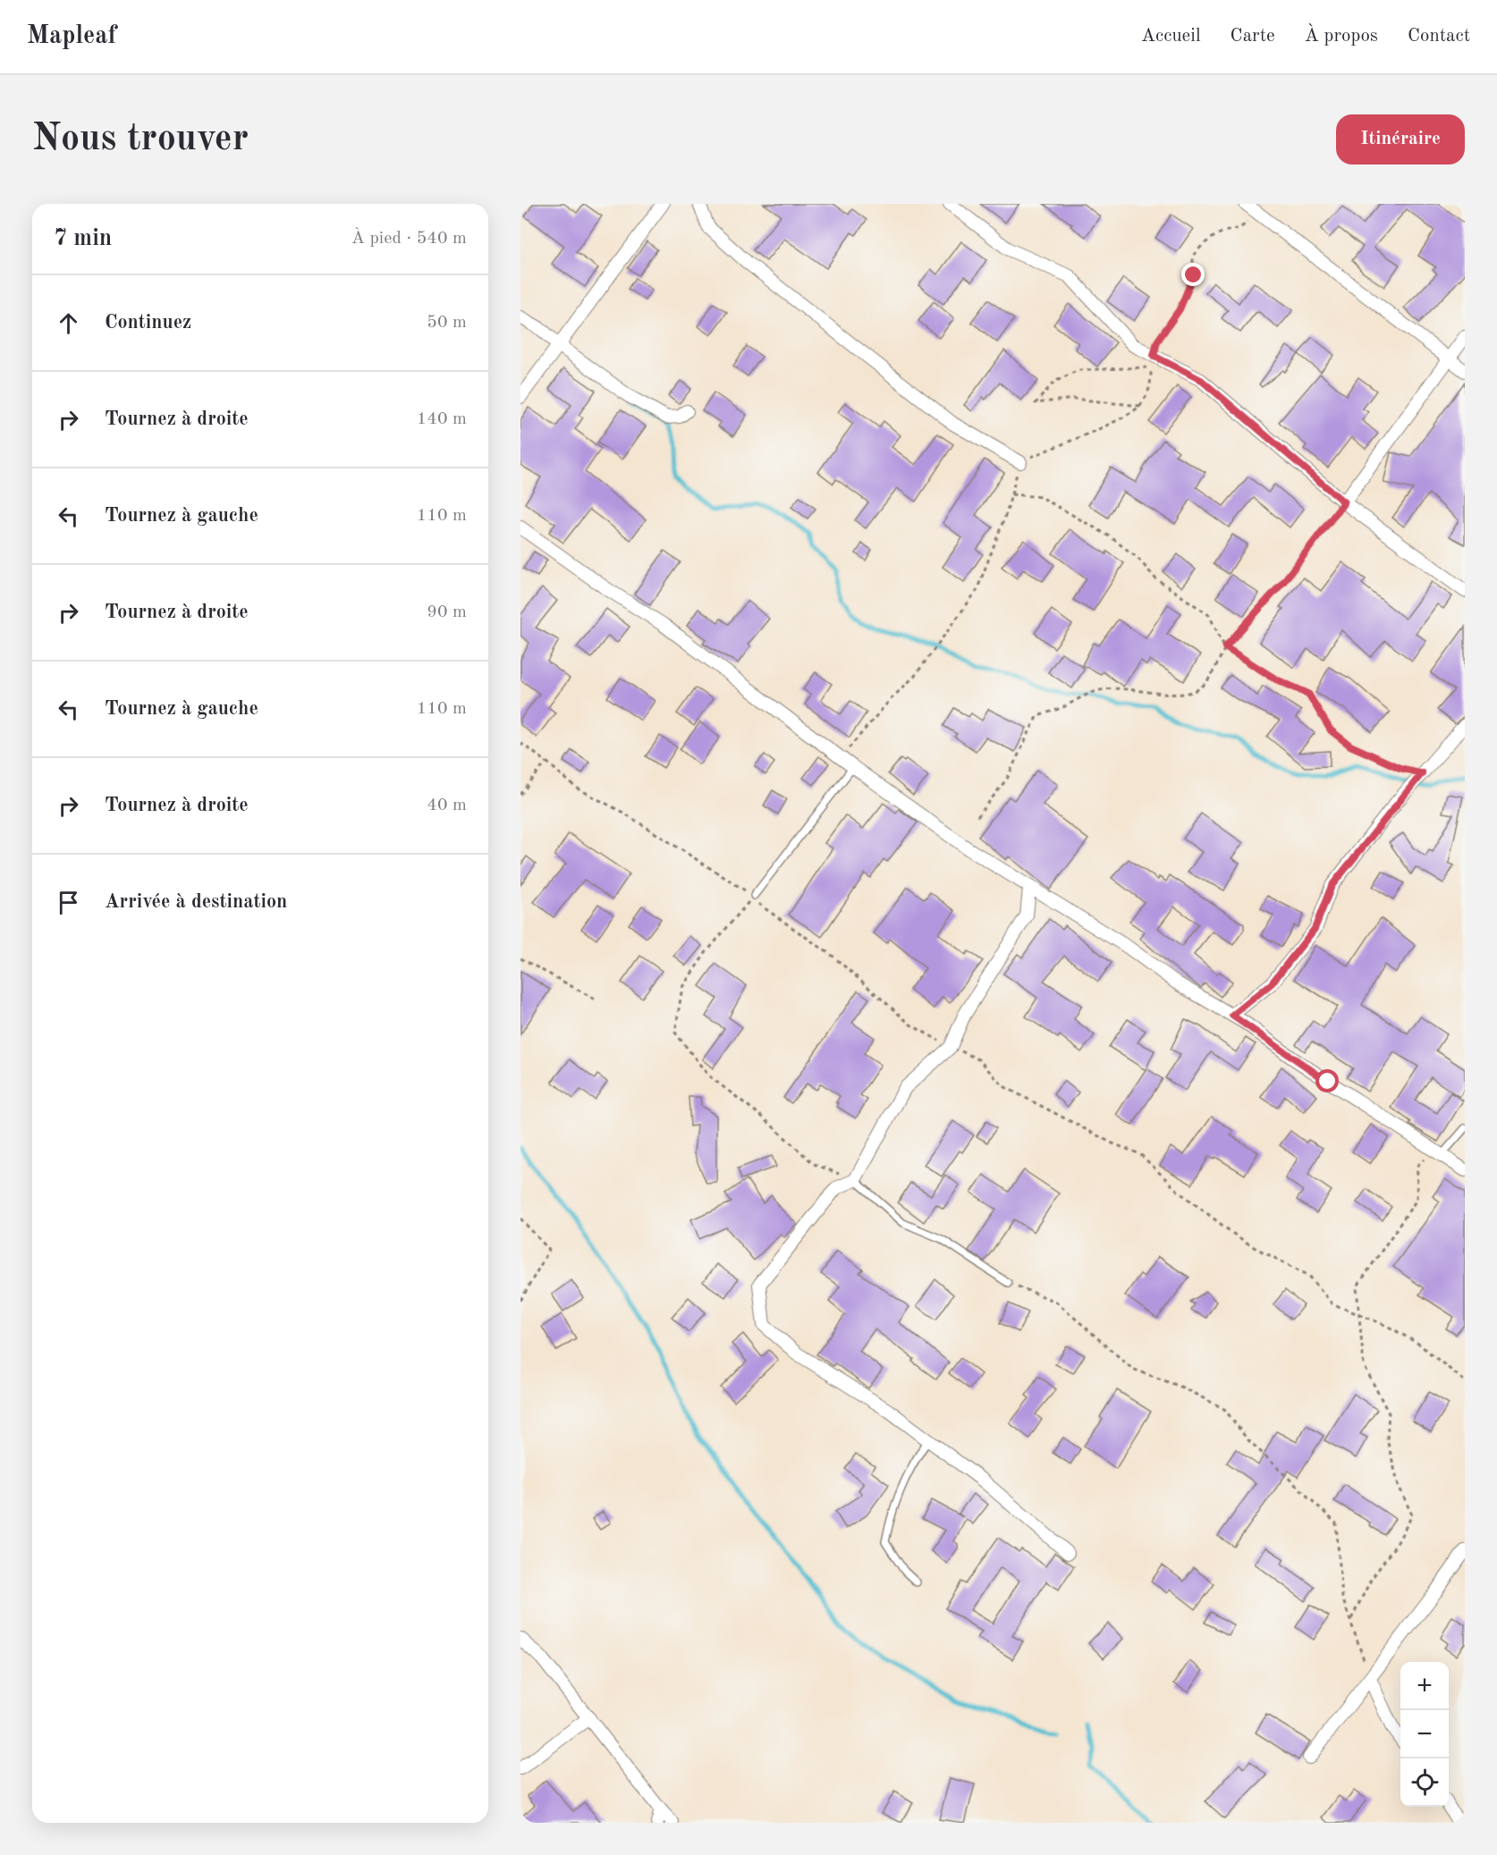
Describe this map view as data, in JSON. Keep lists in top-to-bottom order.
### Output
{
  "page": {
    "header": "Mapleaf",
    "nav": [
      "Accueil",
      "Carte",
      "À propos",
      "Contact"
    ],
    "buttons": "Itinéraire",
    "title": "Nous trouver",
    "heading": ["7 min", "À pied · 540 m"],
    "list": [
      ["Continuez", "50 m"],
      ["Tournez à droite", "140 m"],
      ["Tournez à gauche", "110 m"],
      ["Tournez à droite", "90 m"],
      ["Tournez à gauche", "110 m"],
      ["Tournez à droite", "40 m"],
      "Arrivée à destination"
    ],
    "map_buttons": ["+", "−"]
  }
}
